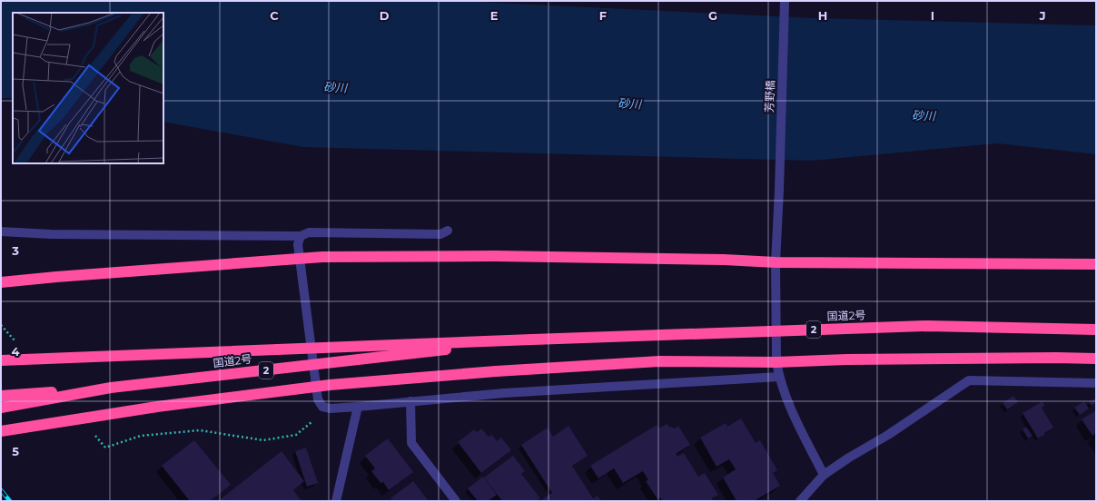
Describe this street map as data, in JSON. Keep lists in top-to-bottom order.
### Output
{
  "streets": {
    "highway": ["国道2号", "2"],
    "street": ["芳野橋"]
  },
  "water": ["砂川"],
  "grid": {
    "columns": [
      "C",
      "D",
      "E",
      "F",
      "G",
      "H",
      "I",
      "J"
    ],
    "rows": ["3", "4", "5"]
  }
}
